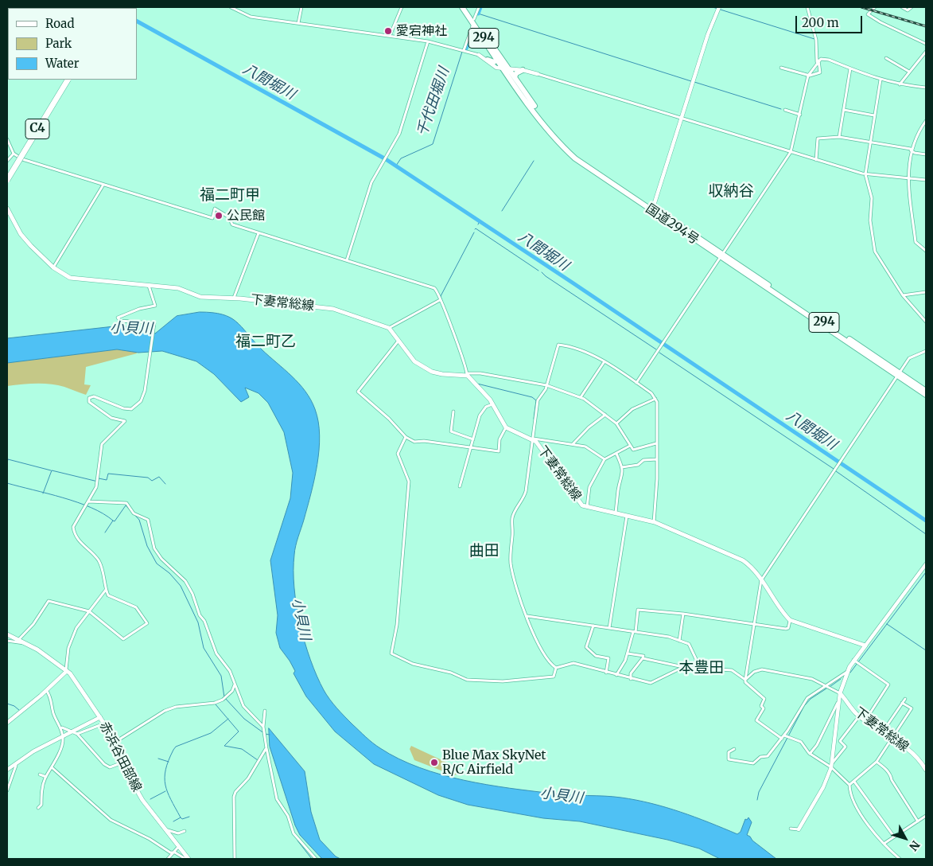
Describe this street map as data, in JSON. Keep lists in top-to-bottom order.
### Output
{
  "streets": {
    "highway": ["294", "C4", "国道294号"],
    "main road": ["下妻常総線", "赤浜谷田部線"]
  },
  "districts": [
    "収納谷",
    "福二町甲",
    "福二町乙",
    "曲田",
    "本豊田"
  ],
  "water": ["八間堀川", "千代田堀川", "小貝川"],
  "places": ["愛宕神社", "公民館", "Blue Max SkyNet R/C Airfield"],
  "legend": ["Road", "Park", "Water"],
  "scale_bar": "200 m",
  "north": "bottom right"
}
